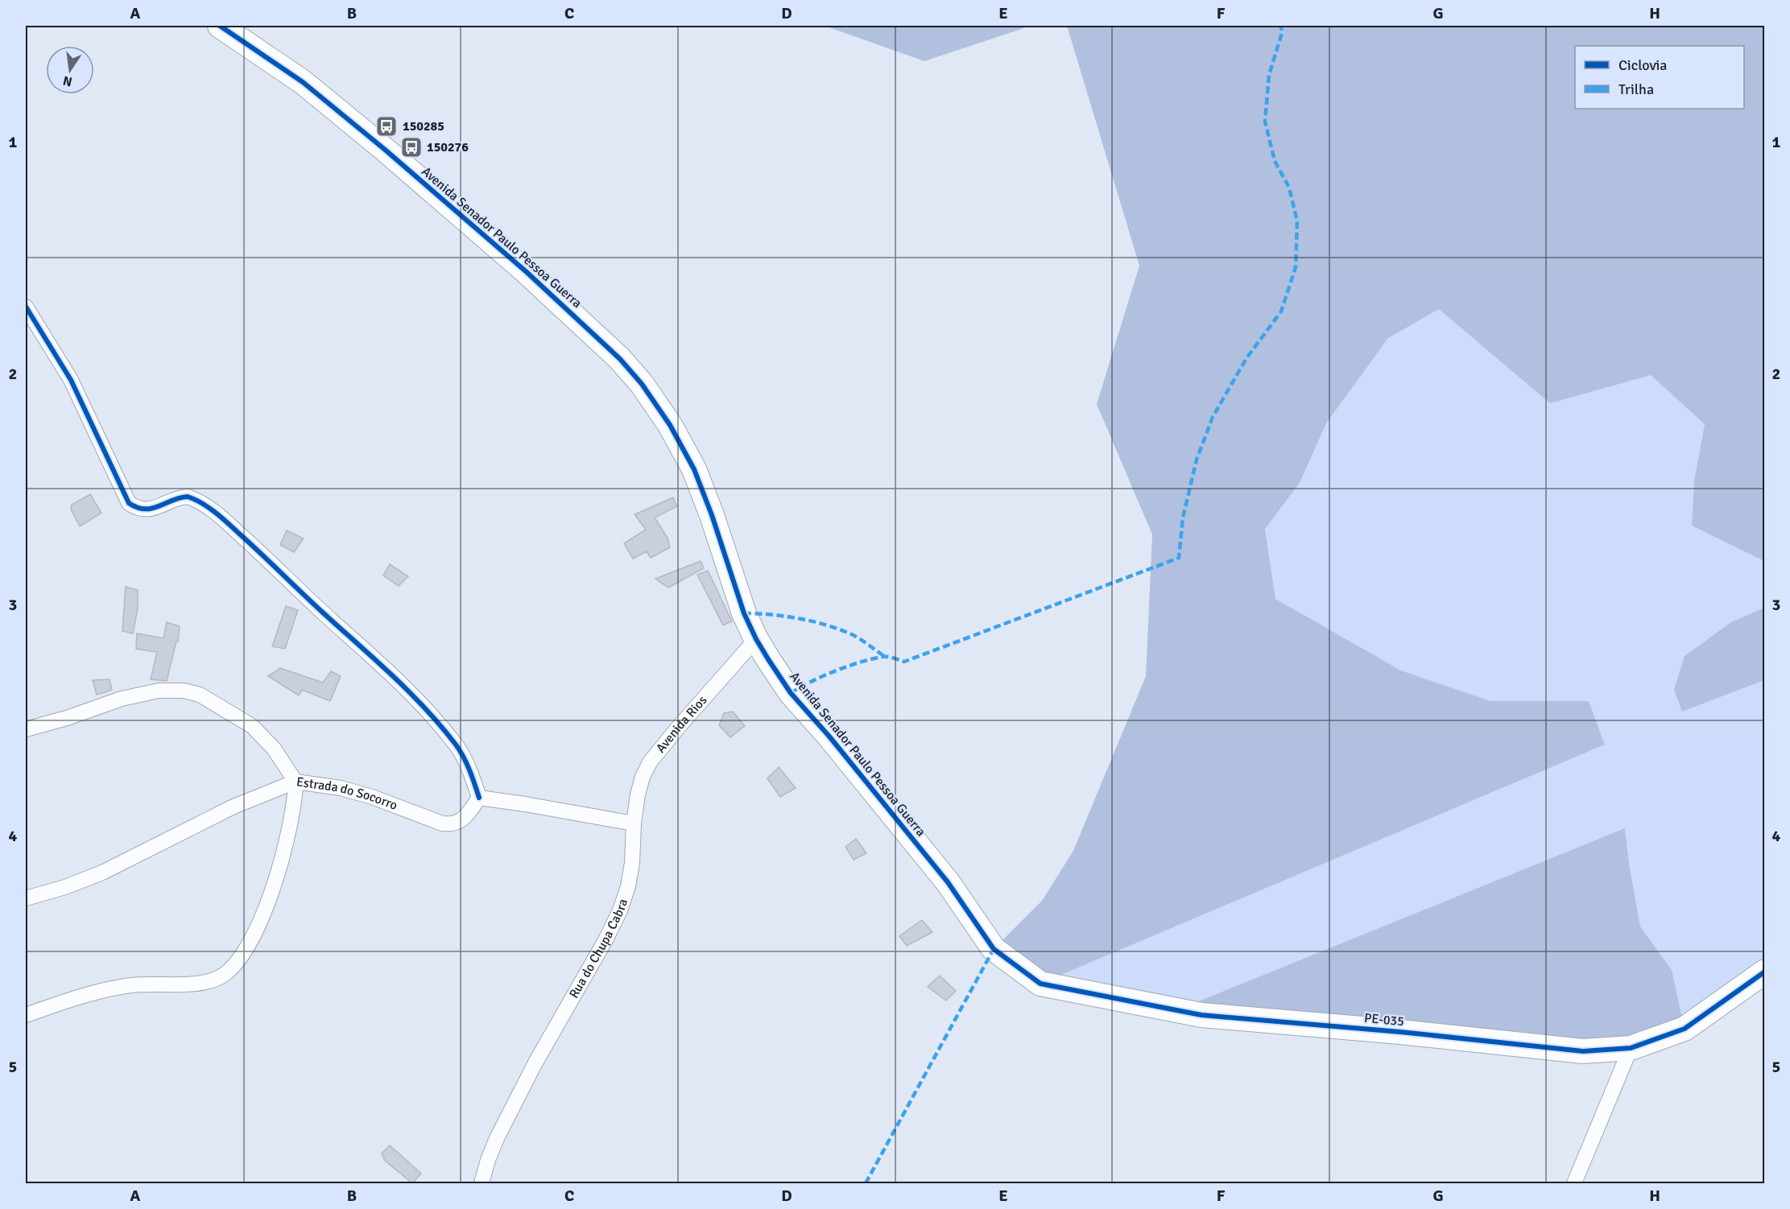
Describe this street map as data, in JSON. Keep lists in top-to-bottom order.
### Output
{
  "streets": {
    "main road": ["Avenida Senador Paulo Pessoa Guerra", "PE-035"],
    "street": ["Avenida Rios", "Estrada do Socorro", "Rua do Chupa Cabra"]
  },
  "crossings": [
    ["Avenida Senador Paulo Pessoa Guerra", "Avenida Rios"],
    ["Avenida Senador Paulo Pessoa Guerra", "PE-035"],
    ["Avenida Rios", "Rua do Chupa Cabra"]
  ],
  "places": {
    "bus stop": ["150285", "150276"]
  },
  "legend": ["Ciclovia", "Trilha"],
  "north": "bottom",
  "grid": {
    "columns": [
      "A",
      "B",
      "C",
      "D",
      "E",
      "F",
      "G",
      "H"
    ],
    "rows": [
      "1",
      "2",
      "3",
      "4",
      "5"
    ]
  }
}
